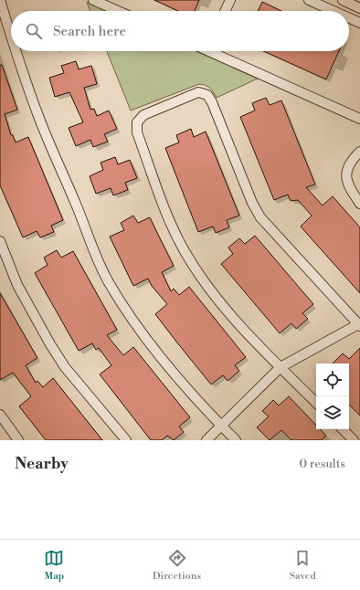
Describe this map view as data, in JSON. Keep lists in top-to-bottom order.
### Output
{
  "page": {
    "search": "Search here",
    "heading": ["Nearby", "0 results"],
    "nav": ["Map", "Directions", "Saved"]
  }
}
